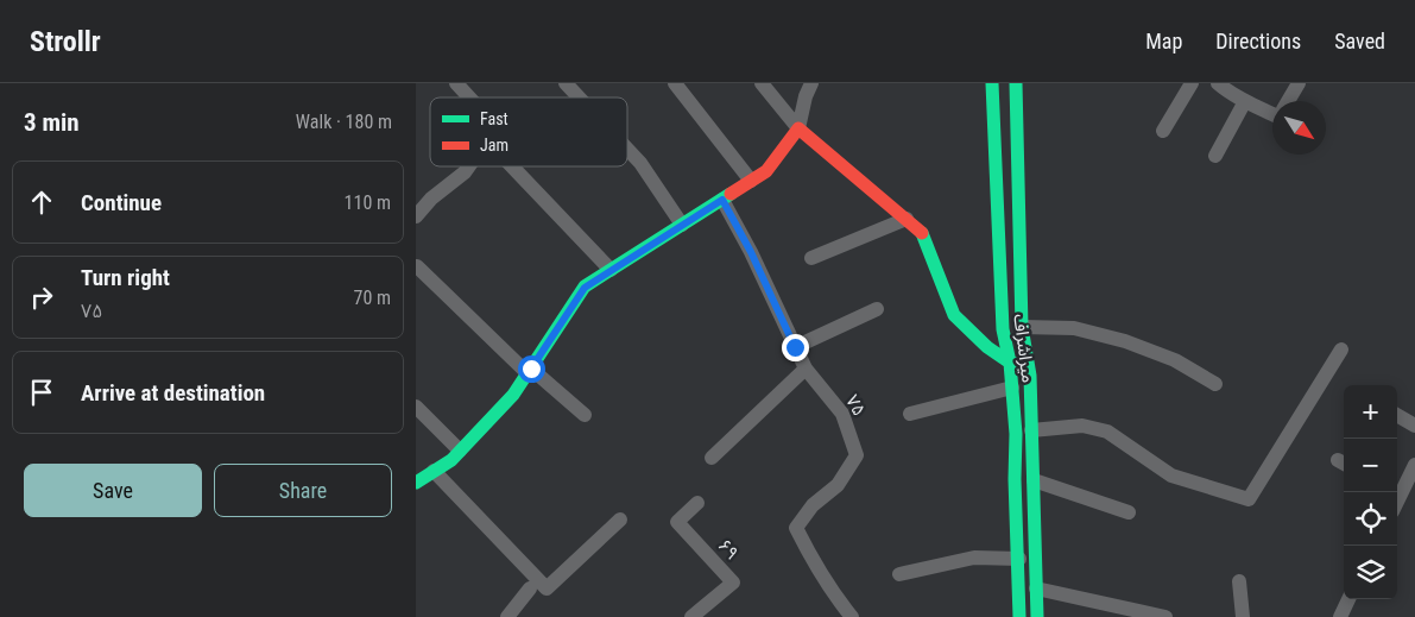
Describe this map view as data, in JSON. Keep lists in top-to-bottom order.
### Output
{
  "streets": {
    "street": ["میراشراف", "۷۵", "۶۹"]
  },
  "legend": ["Fast", "Jam"],
  "north": "bottom right",
  "page": {
    "header": "Strollr",
    "nav": ["Map", "Directions", "Saved"],
    "heading": ["3 min", "Walk · 180 m"],
    "list": [
      ["Continue", "110 m"],
      ["Turn right", "۷۵", "70 m"],
      "Arrive at destination"
    ],
    "map_buttons": ["+", "−"],
    "buttons": ["Save", "Share"]
  }
}
